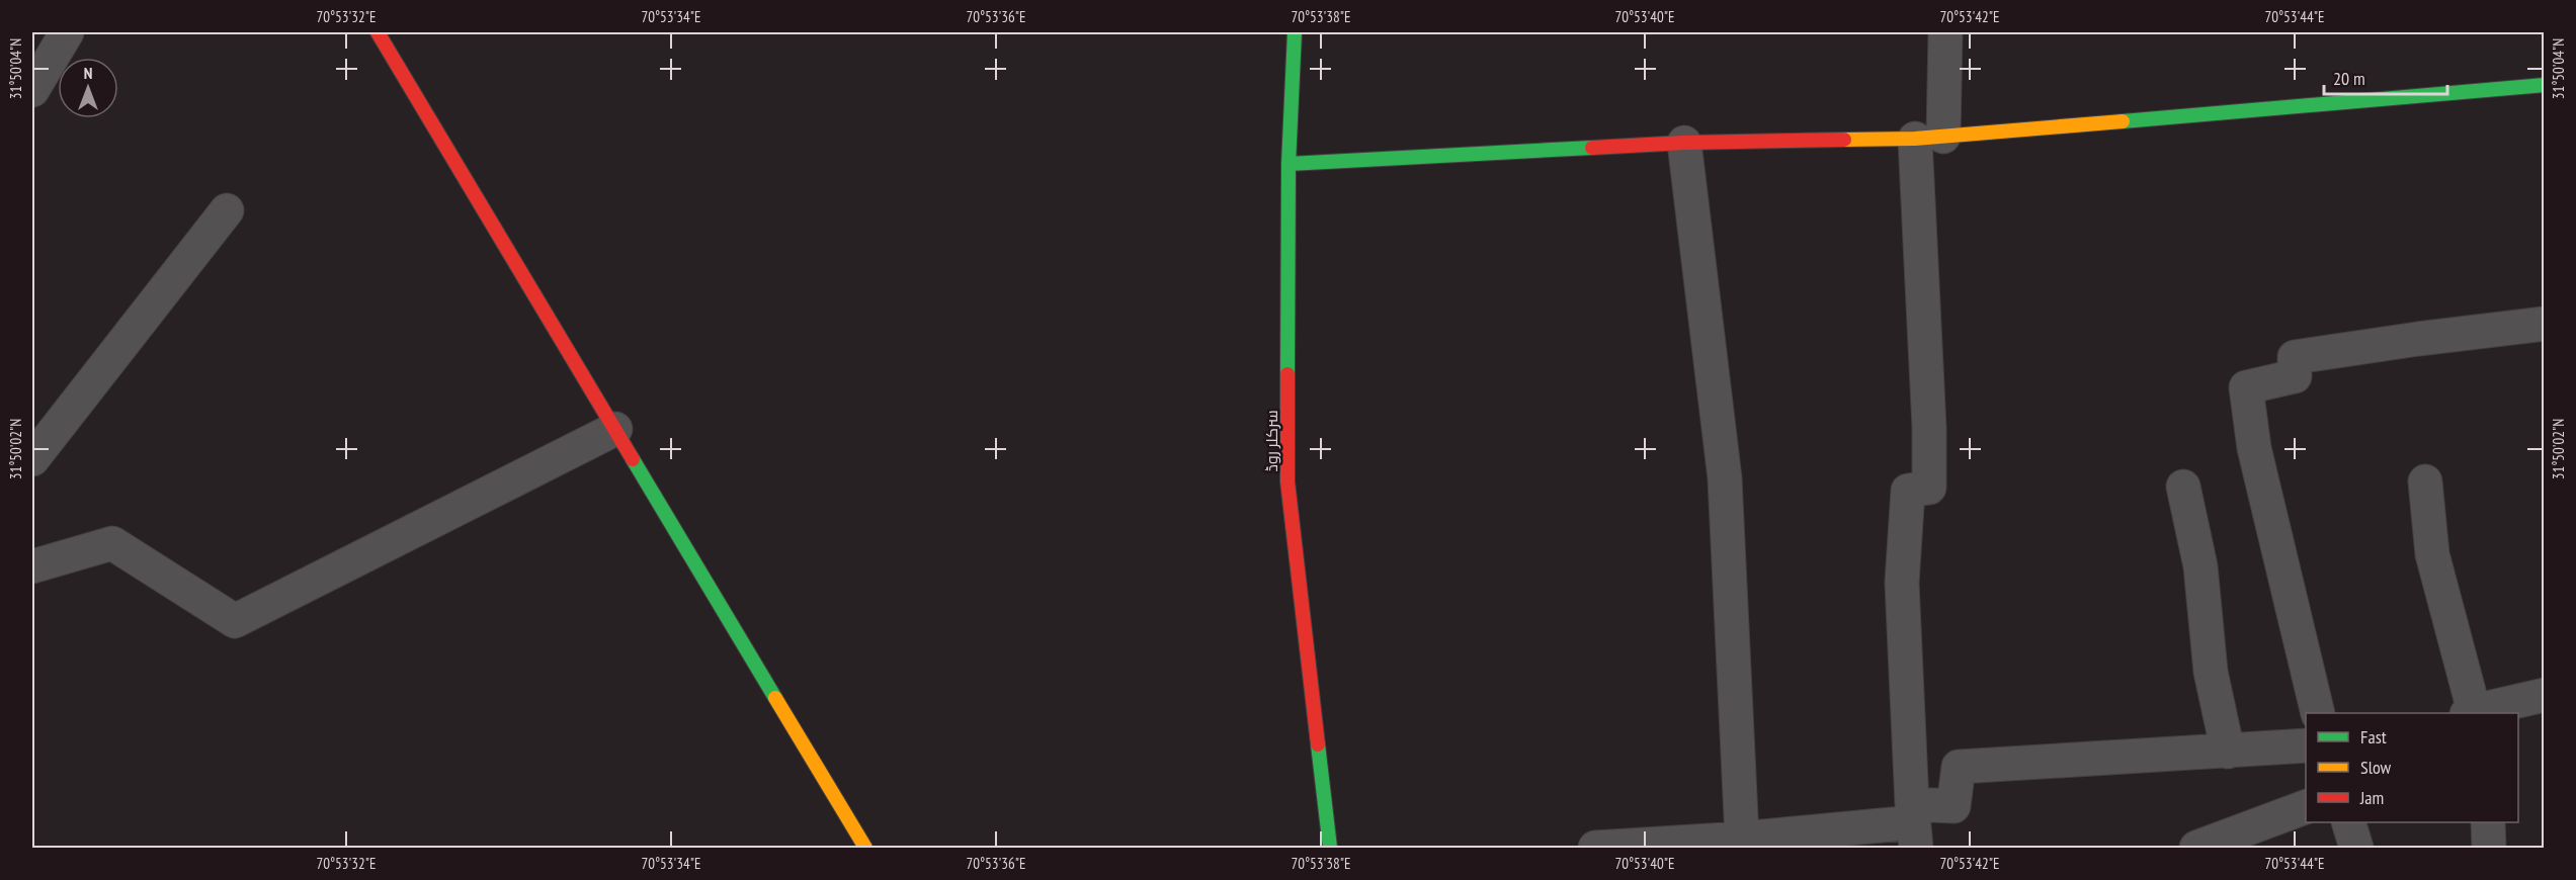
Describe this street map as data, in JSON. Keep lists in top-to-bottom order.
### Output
{
  "streets": {
    "street": ["سرکلر روڈ"]
  },
  "legend": ["Fast", "Slow", "Jam"],
  "scale_bar": "20 m",
  "north": "top",
  "coordinates": [
    "70°53'32\"E",
    "70°53'34\"E",
    "70°53'36\"E",
    "70°53'38\"E",
    "70°53'40\"E",
    "70°53'42\"E",
    "70°53'44\"E",
    "31°50'04\"N",
    "31°50'02\"N"
  ]
}
